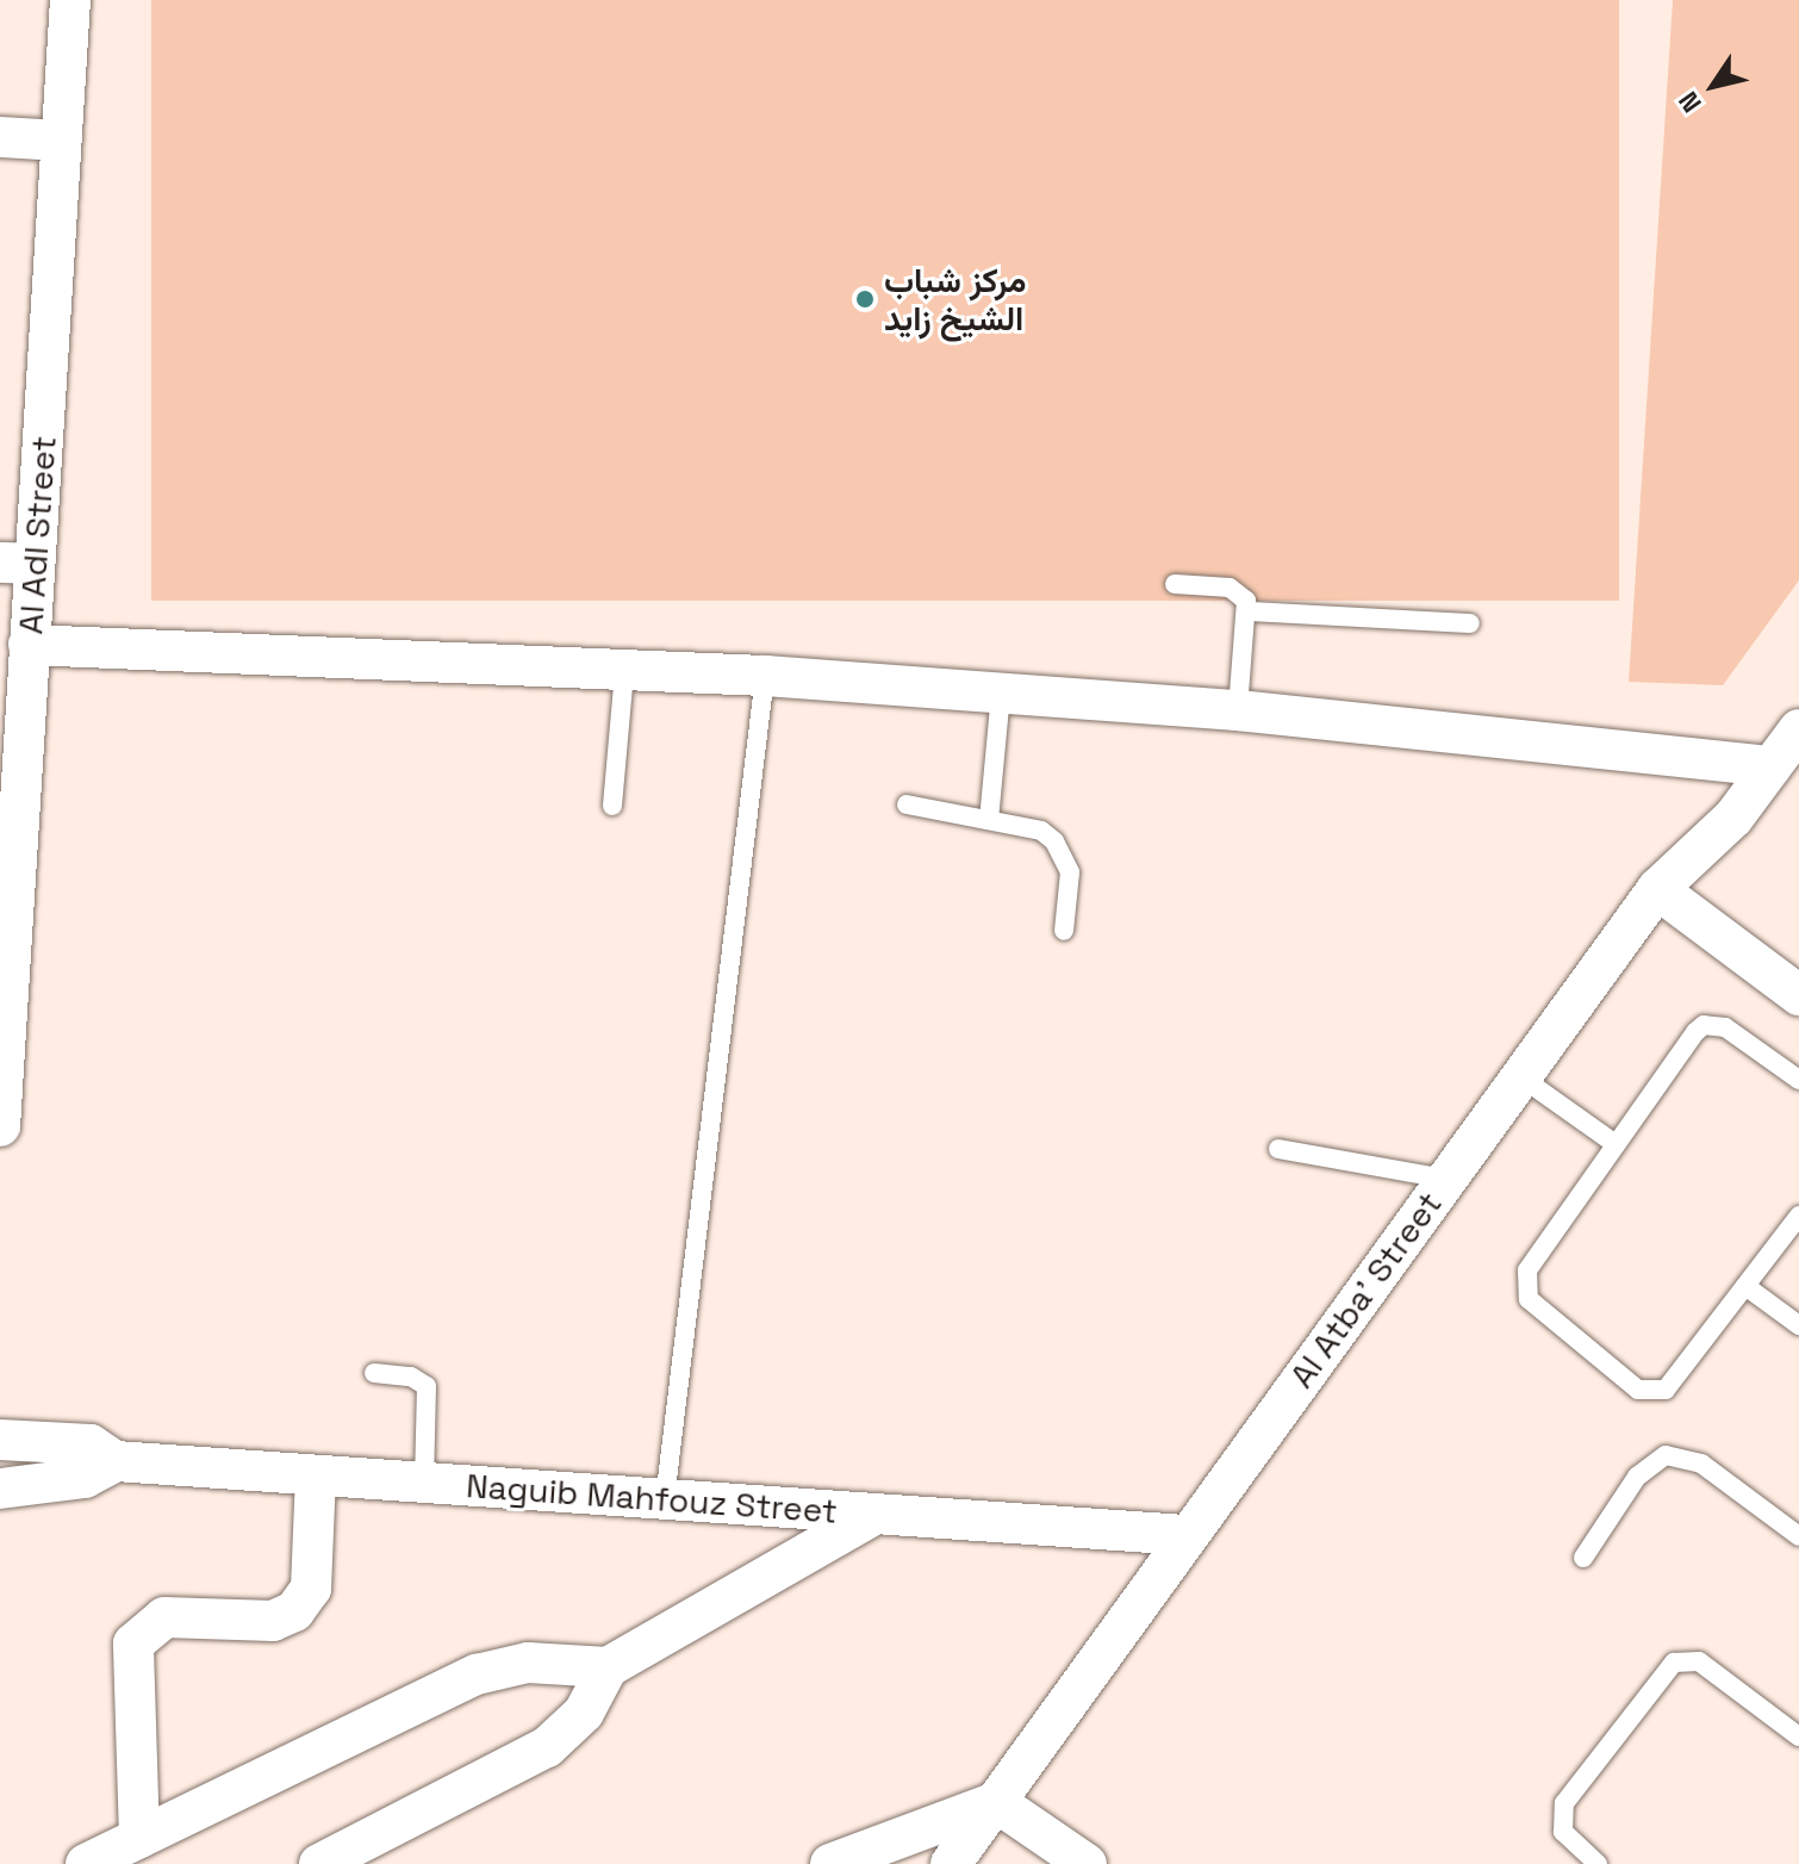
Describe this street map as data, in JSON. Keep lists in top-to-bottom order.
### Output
{
  "streets": {
    "street": ["Al Adl Street", "Al Atba' Street", "Naguib Mahfouz Street"]
  },
  "crossings": [
    ["Al Atba' Street", "Naguib Mahfouz Street"]
  ],
  "places": ["مركز شباب الشيخ زايد"],
  "north": "bottom left"
}
